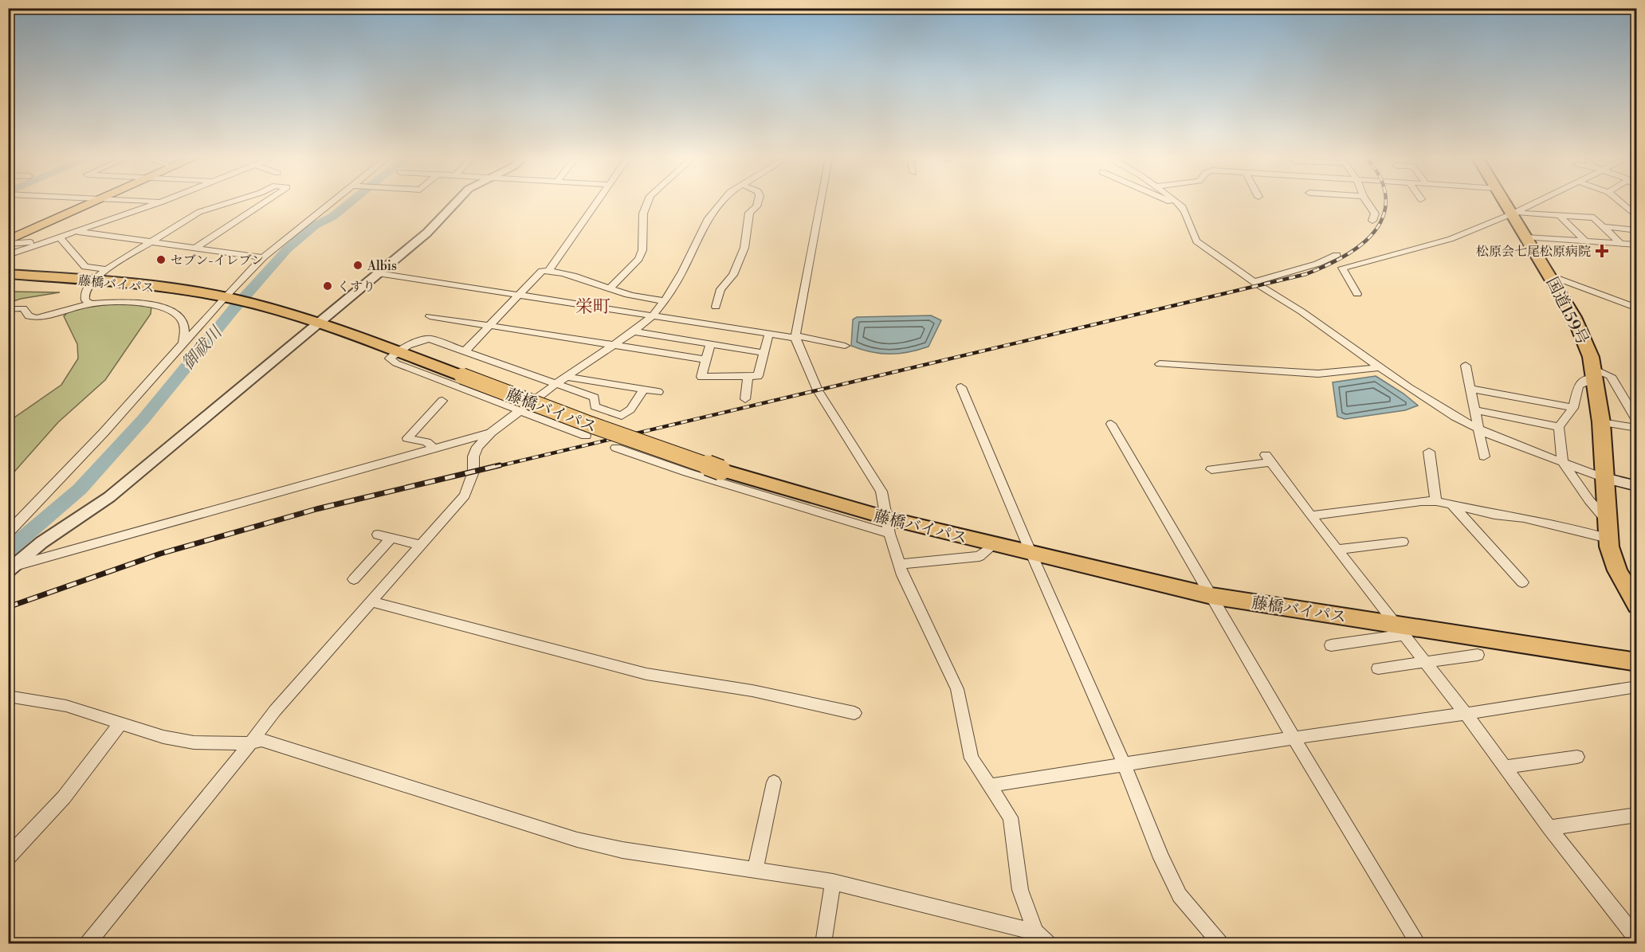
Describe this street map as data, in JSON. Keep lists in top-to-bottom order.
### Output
{
  "streets": {
    "highway": ["藤橋バイパス", "国道159号"]
  },
  "districts": ["栄町"],
  "water": ["御祓川"],
  "places": {
    "health": ["松原会七尾松原病院"],
    "other": ["セブン-イレブン", "Albis", "くすり"]
  }
}
